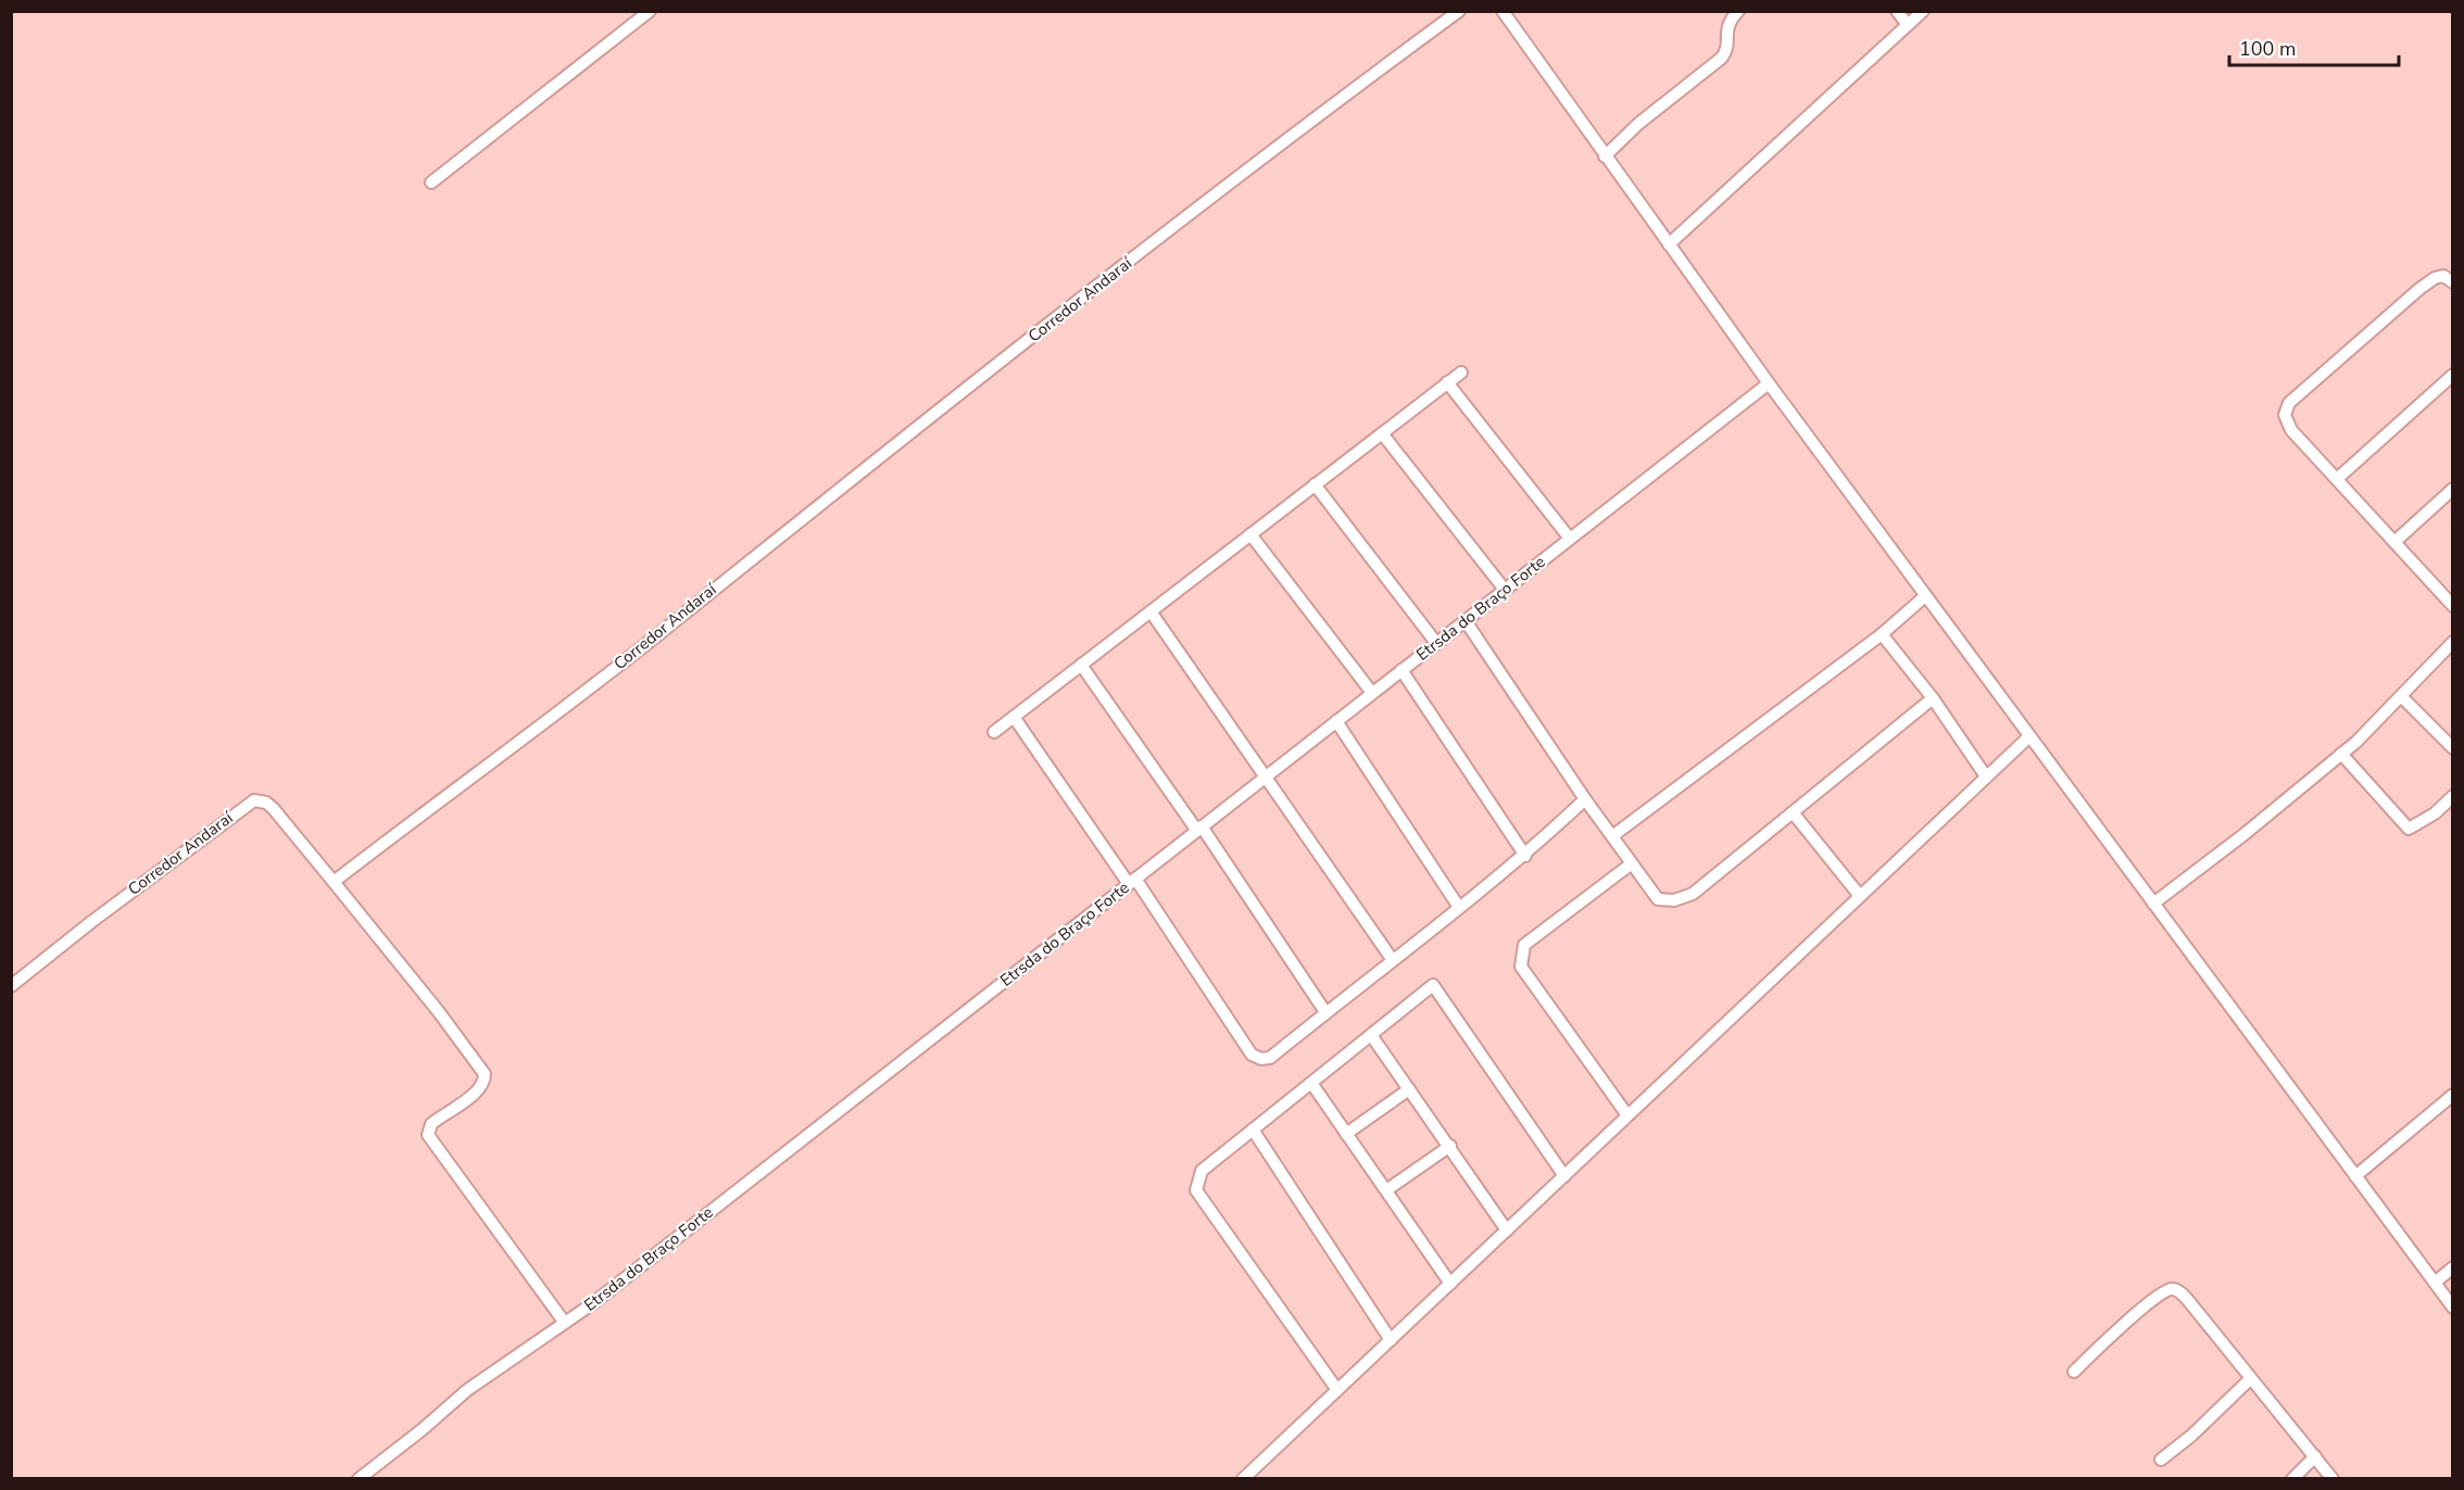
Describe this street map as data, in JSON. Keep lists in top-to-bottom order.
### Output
{
  "streets": {
    "street": ["Corredor Andaraí", "Etrsda do Braço Forte"]
  },
  "scale_bar": "100 m"
}
